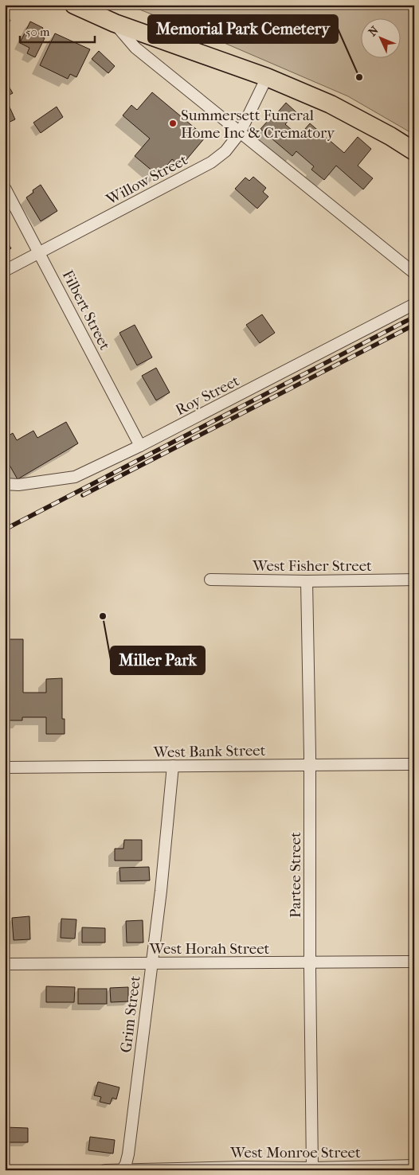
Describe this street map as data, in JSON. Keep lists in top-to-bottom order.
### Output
{
  "streets": {
    "street": [
      "Willow Street",
      "Filbert Street",
      "Roy Street",
      "West Fisher Street",
      "West Bank Street",
      "Partee Street",
      "West Horah Street",
      "Grim Street",
      "West Monroe Street"
    ]
  },
  "crossings": [
    ["Willow Street", "Filbert Street"],
    ["Filbert Street", "Roy Street"],
    ["West Fisher Street", "Partee Street"],
    ["West Bank Street", "Partee Street"],
    ["West Bank Street", "Grim Street"],
    ["Partee Street", "West Horah Street"],
    ["Partee Street", "West Monroe Street"],
    ["West Horah Street", "Grim Street"],
    ["Grim Street", "West Monroe Street"]
  ],
  "places": ["Memorial Park Cemetery", "Summersett Funeral Home Inc & Crematory", "Miller Park"],
  "scale_bar": "50 m",
  "north": "top left"
}
